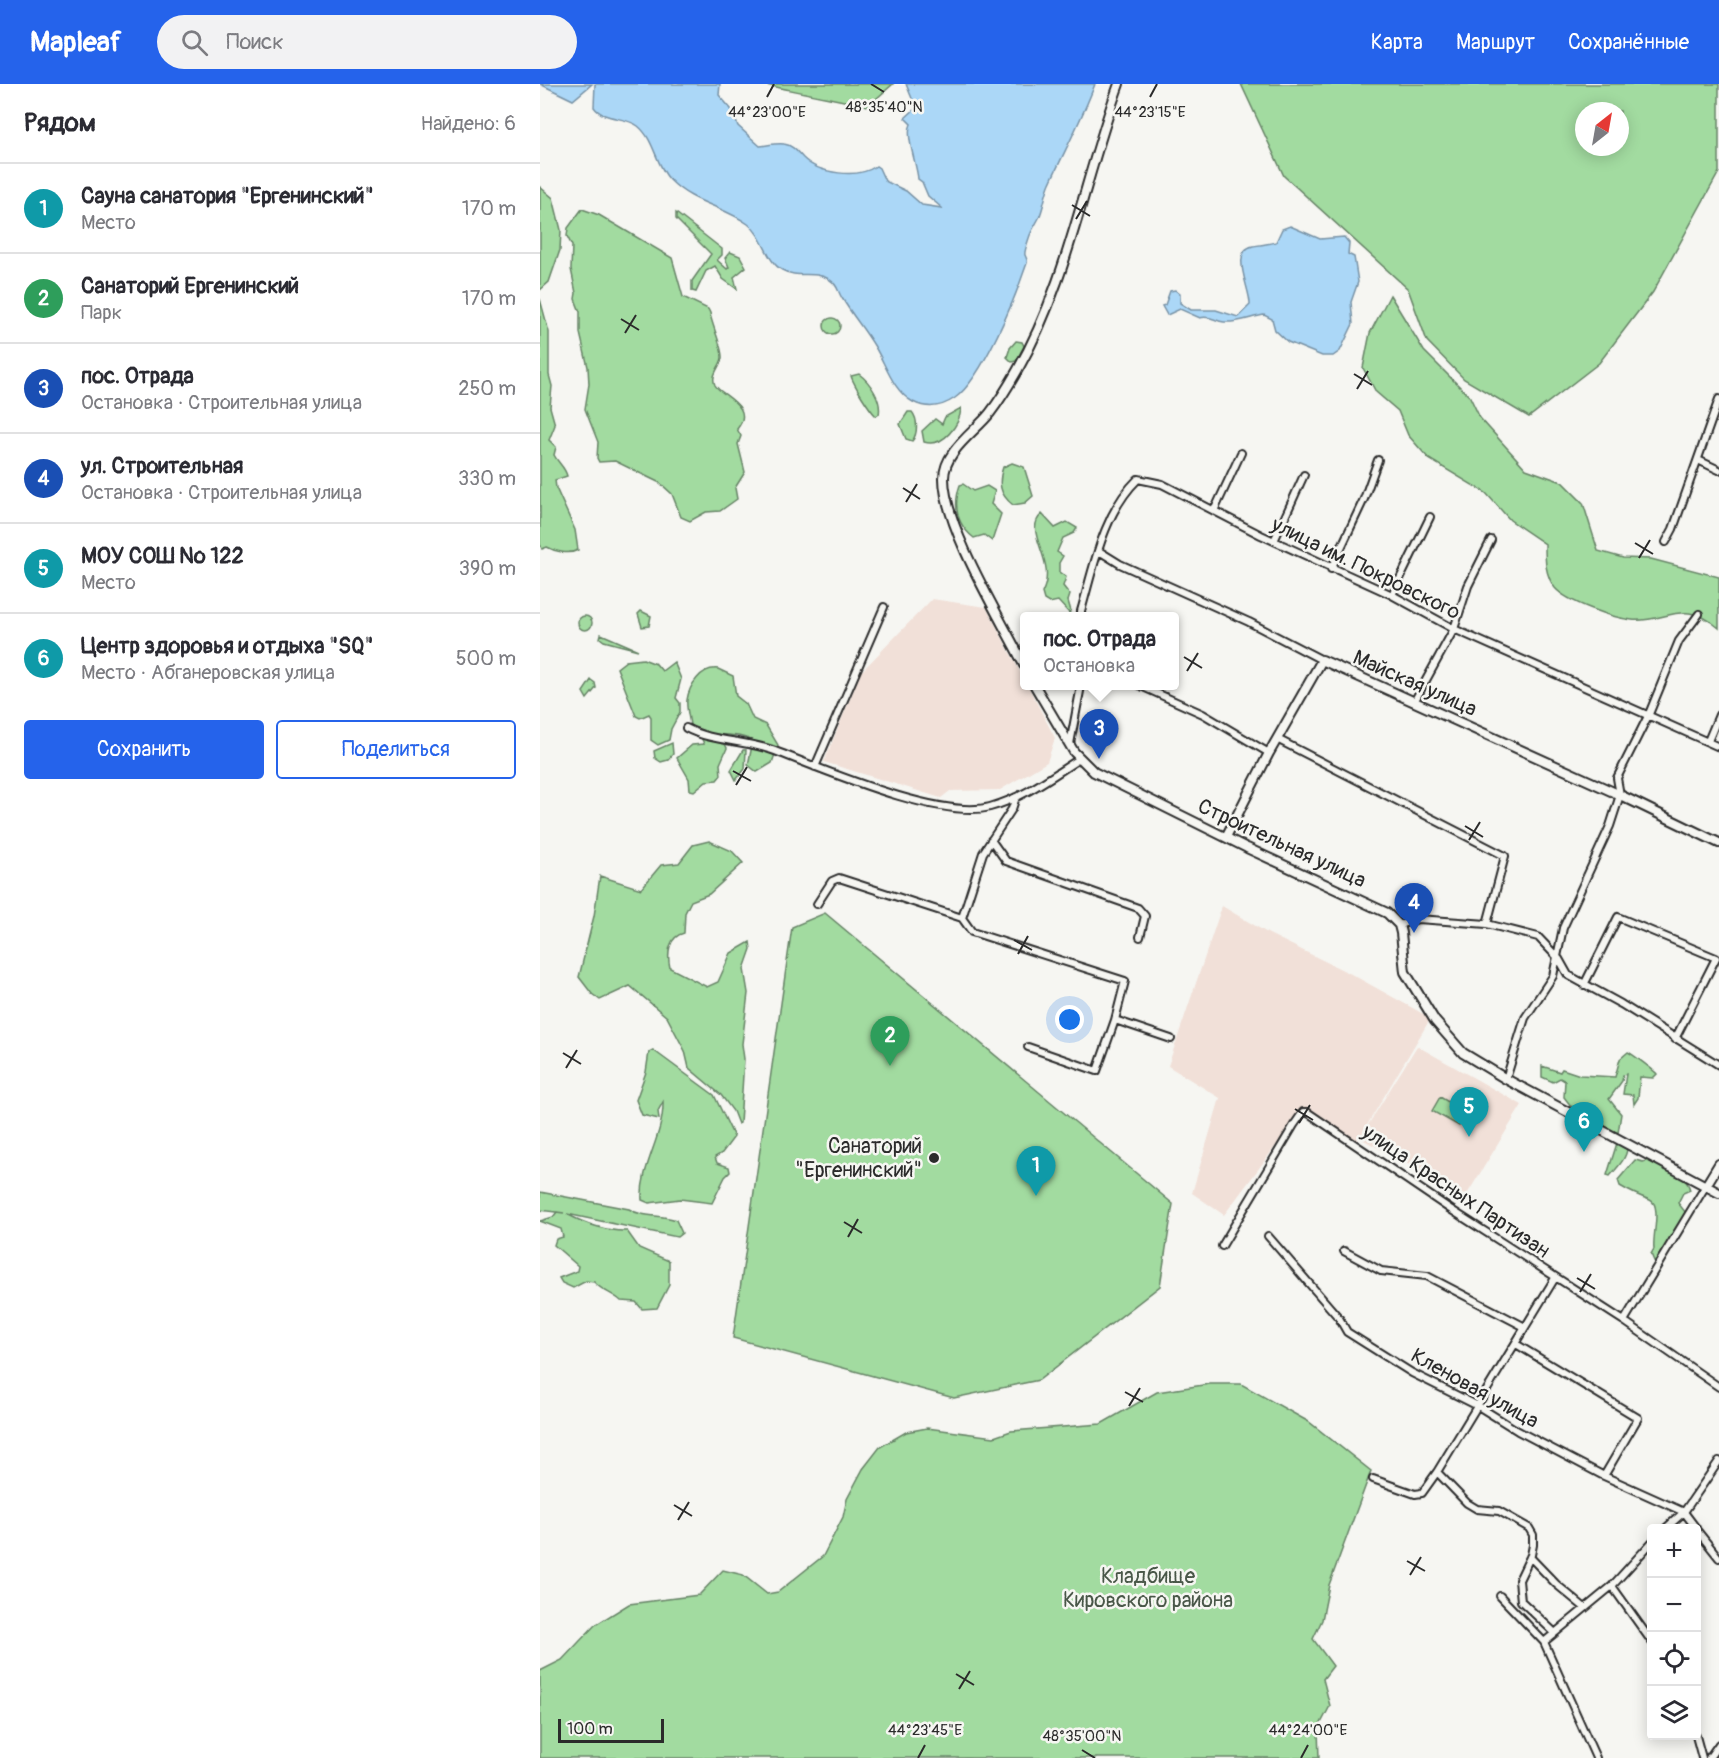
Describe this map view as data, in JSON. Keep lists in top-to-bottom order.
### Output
{
  "streets": {
    "street": [
      "улица им. Покровского",
      "Майская улица",
      "Строительная улица",
      "улица Красных Партизан",
      "Кленовая улица"
    ]
  },
  "crossings": [
    ["улица им. Покровского", "Майская улица"]
  ],
  "parks": ["Кладбище Кировского района"],
  "places": ["Санаторий \"Ергенинский\""],
  "scale_bar": "100 m",
  "north": "top right",
  "page": {
    "header": "Mapleaf",
    "search": "Поиск",
    "nav": ["Карта", "Маршрут", "Сохранённые"],
    "heading": ["Рядом", "Найдено: 6"],
    "list": [
      {
        "mark": "1",
        "name": "Сауна санатория \"Ергенинский\"",
        "note": "Место",
        "value": "170 m"
      },
      {
        "mark": "2",
        "name": "Санаторий Ергенинский",
        "note": "Парк",
        "value": "170 m"
      },
      {
        "mark": "3",
        "name": "пос. Отрада",
        "note": "Остановка · Строительная улица",
        "value": "250 m"
      },
      {
        "mark": "4",
        "name": "ул. Строительная",
        "note": "Остановка · Строительная улица",
        "value": "330 m"
      },
      {
        "mark": "5",
        "name": "МОУ СОШ № 122",
        "note": "Место",
        "value": "390 m"
      },
      {
        "mark": "6",
        "name": "Центр здоровья и отдыха \"SQ\"",
        "note": "Место · Абганеровская улица",
        "value": "500 m"
      }
    ],
    "popup": ["пос. Отрада", "Остановка"],
    "buttons": ["Сохранить", "Поделиться"],
    "pins": [
      "3",
      "4",
      "2",
      "5",
      "6",
      "1"
    ],
    "map_buttons": ["+", "−"],
    "scale": "100 m"
  },
  "coordinates": [
    "48°35'40\"N",
    "44°23'00\"E",
    "44°23'15\"E",
    "44°23'45\"E",
    "44°24'00\"E",
    "48°35'00\"N"
  ]
}
